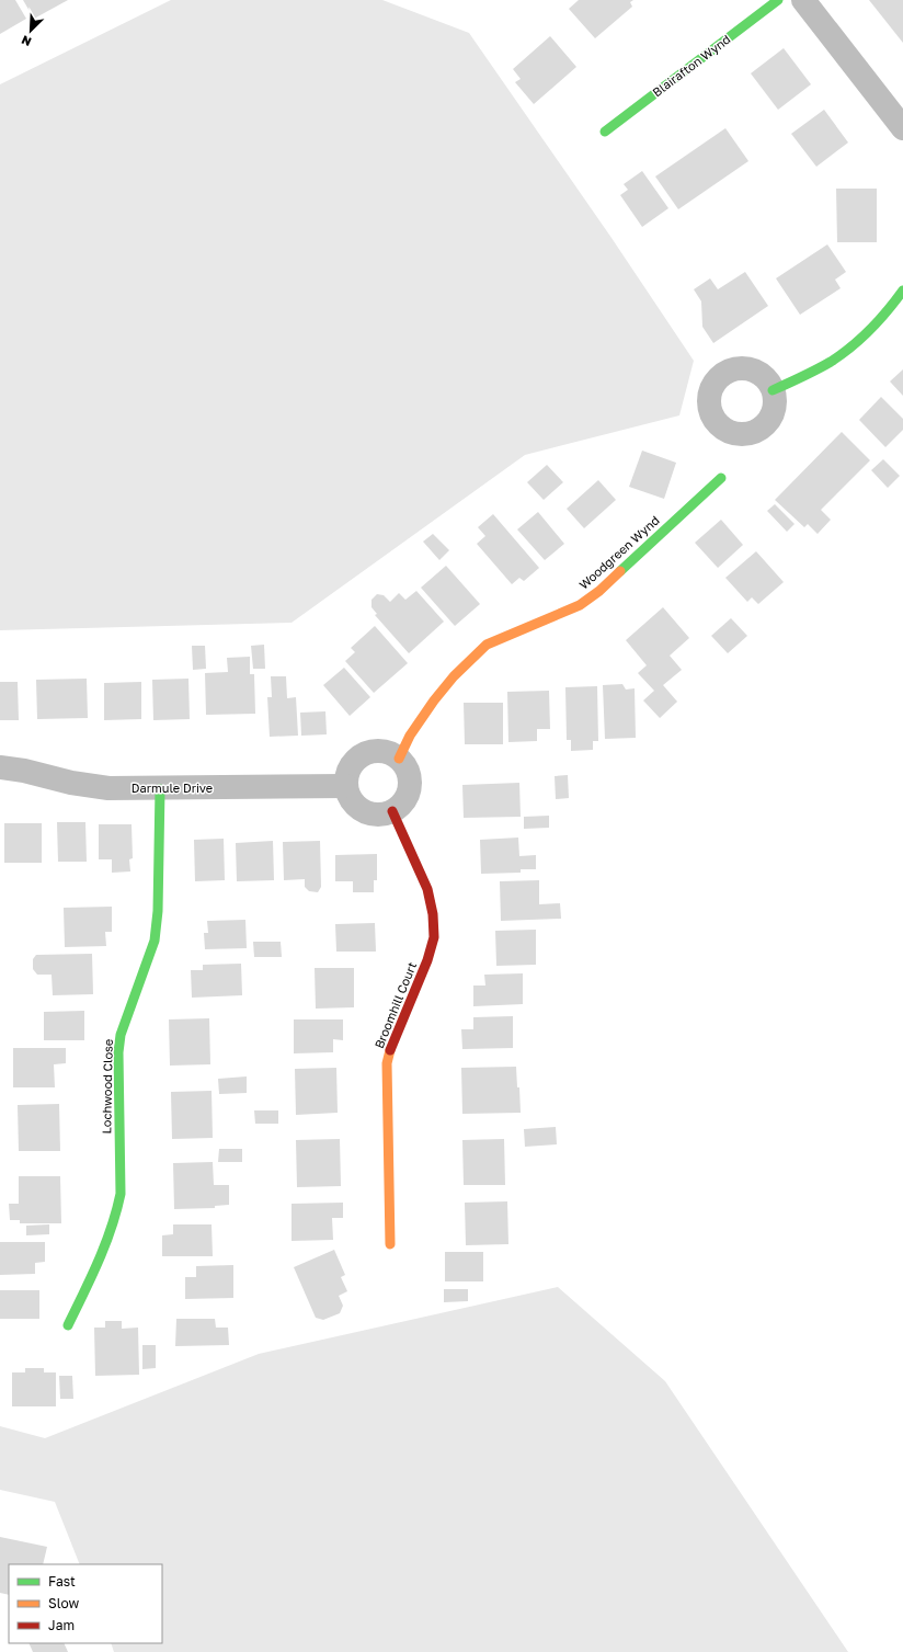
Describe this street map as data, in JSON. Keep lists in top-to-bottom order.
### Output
{
  "streets": {
    "street": [
      "Blairafton Wynd",
      "Woodgreen Wynd",
      "Darmule Drive",
      "Broomhill Court",
      "Lochwood Close"
    ]
  },
  "crossings": [
    ["Woodgreen Wynd", "Darmule Drive"],
    ["Woodgreen Wynd", "Broomhill Court"],
    ["Darmule Drive", "Broomhill Court"],
    ["Darmule Drive", "Lochwood Close"]
  ],
  "legend": ["Fast", "Slow", "Jam"],
  "north": "bottom left"
}
